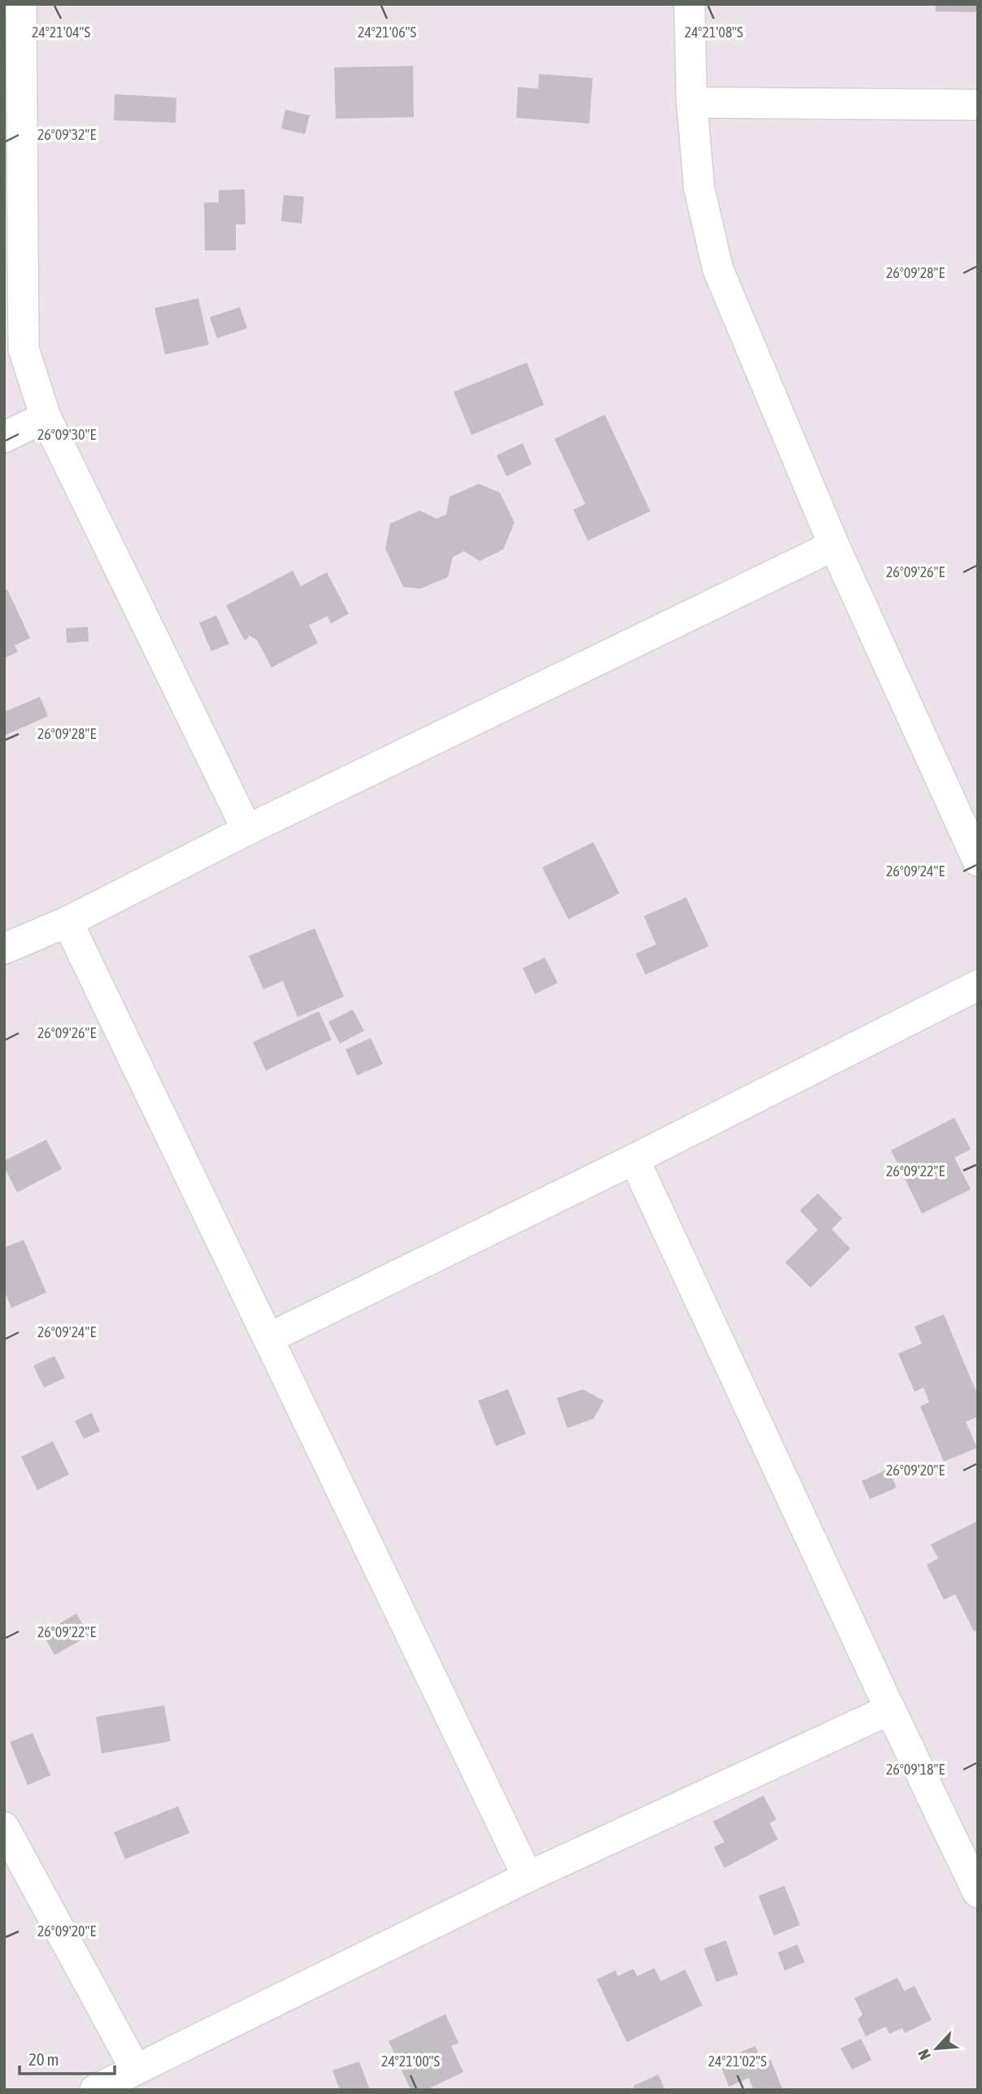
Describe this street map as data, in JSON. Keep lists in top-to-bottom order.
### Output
{
  "scale_bar": "20 m",
  "north": "bottom left",
  "coordinates": [
    "24°21'04\"S",
    "24°21'06\"S",
    "24°21'08\"S",
    "26°09'32\"E",
    "26°09'28\"E",
    "26°09'30\"E",
    "26°09'26\"E",
    "26°09'24\"E",
    "26°09'22\"E",
    "26°09'20\"E",
    "26°09'18\"E",
    "24°21'00\"S",
    "24°21'02\"S"
  ]
}
